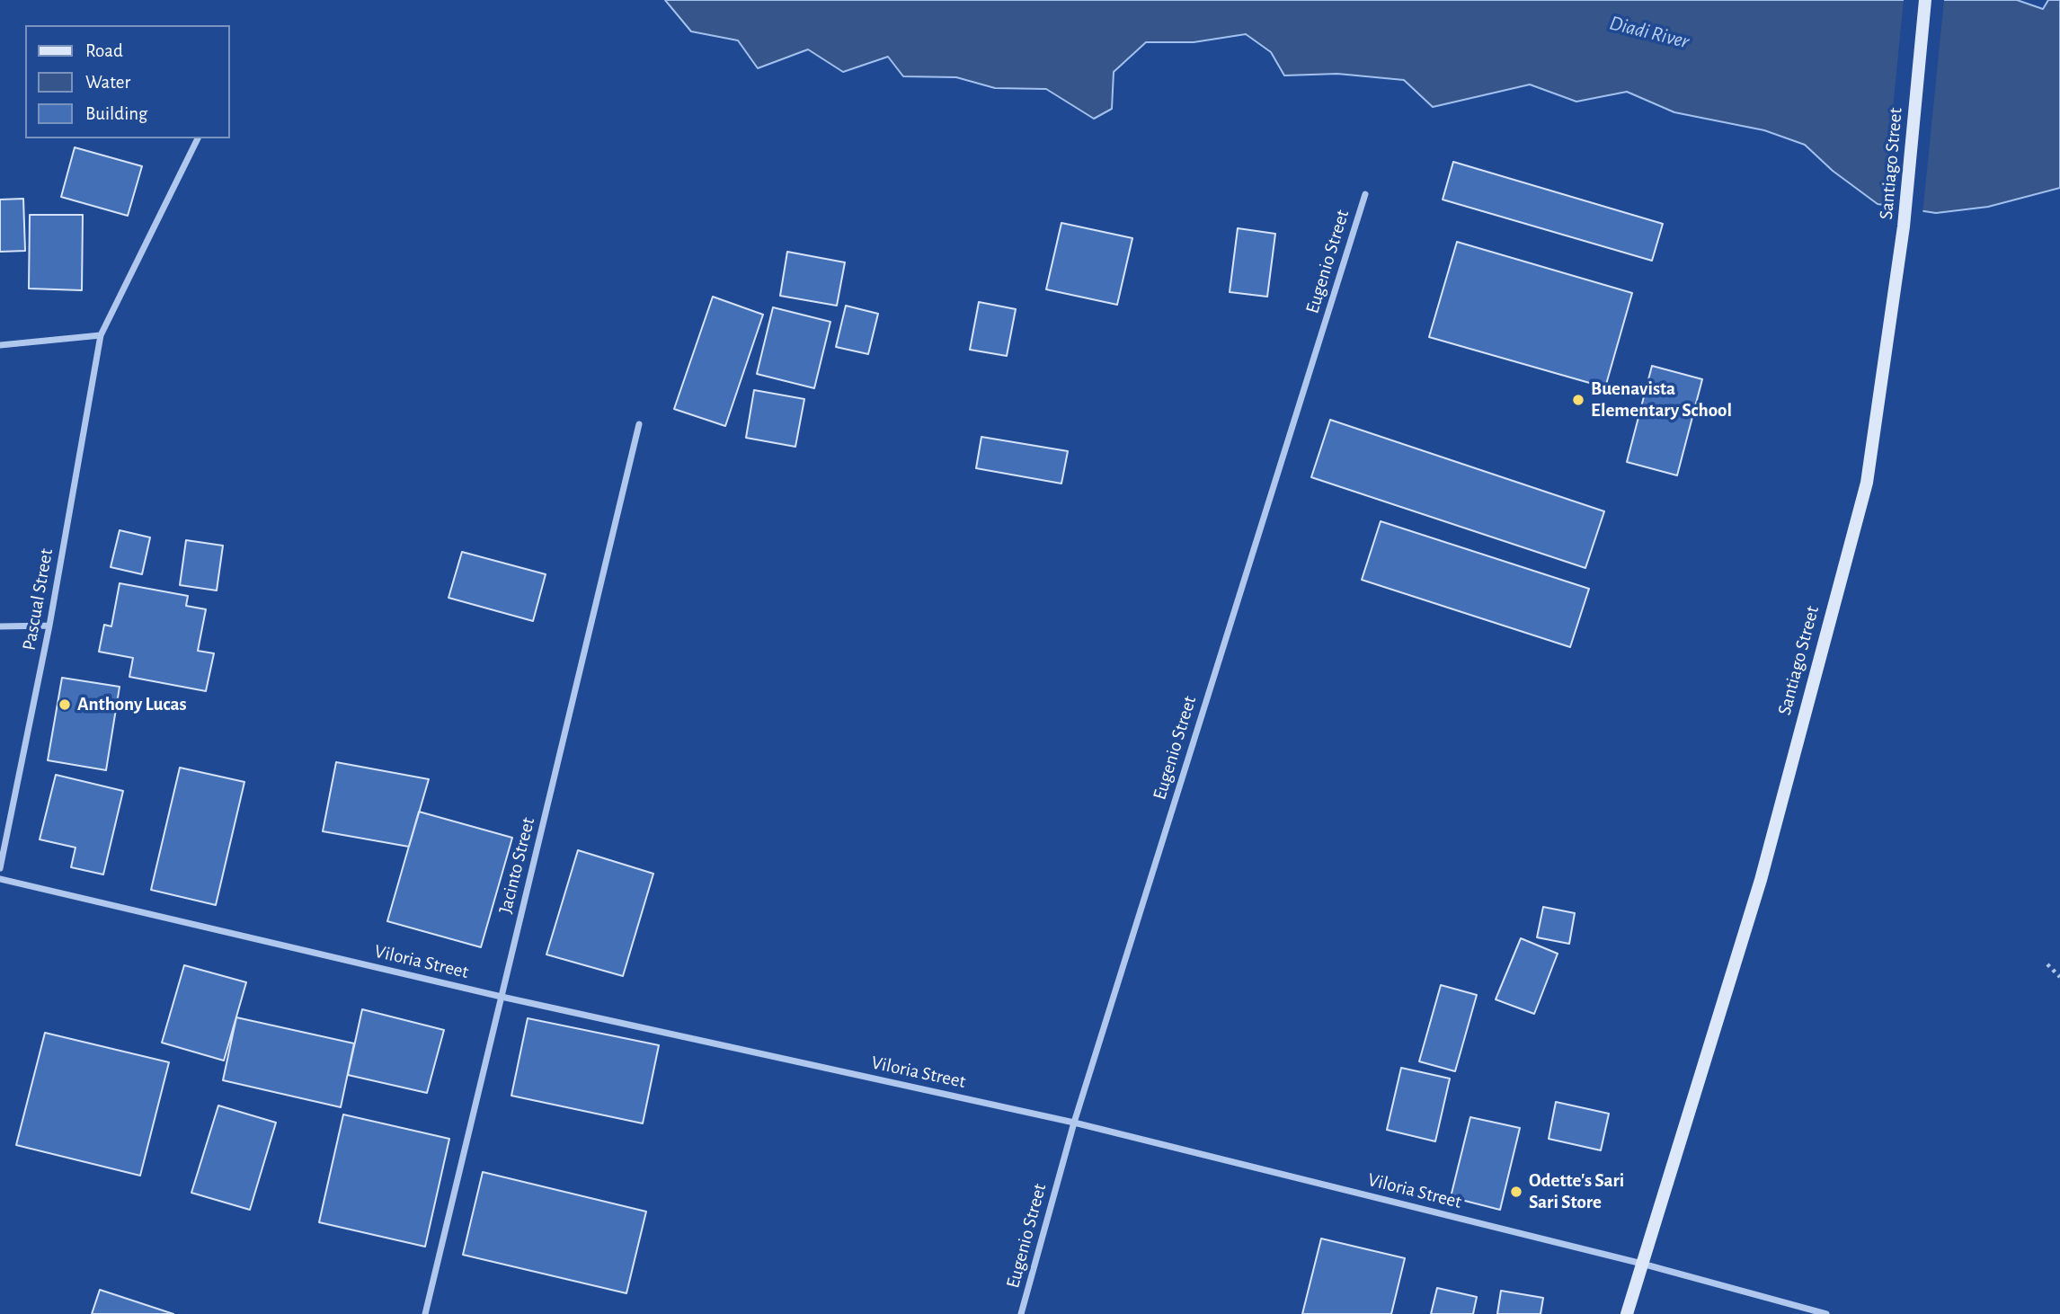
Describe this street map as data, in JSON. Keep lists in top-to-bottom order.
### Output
{
  "streets": {
    "main road": ["Santiago Street"],
    "street": [
      "Eugenio Street",
      "Pascual Street",
      "Jacinto Street",
      "Viloria Street"
    ]
  },
  "crossings": [
    ["Santiago Street", "Viloria Street"],
    ["Eugenio Street", "Viloria Street"],
    ["Jacinto Street", "Viloria Street"]
  ],
  "water": ["Diadi River"],
  "places": ["Buenavista Elementary School", "Anthony Lucas", "Odette's Sari Sari Store"],
  "legend": ["Road", "Water", "Building"]
}
